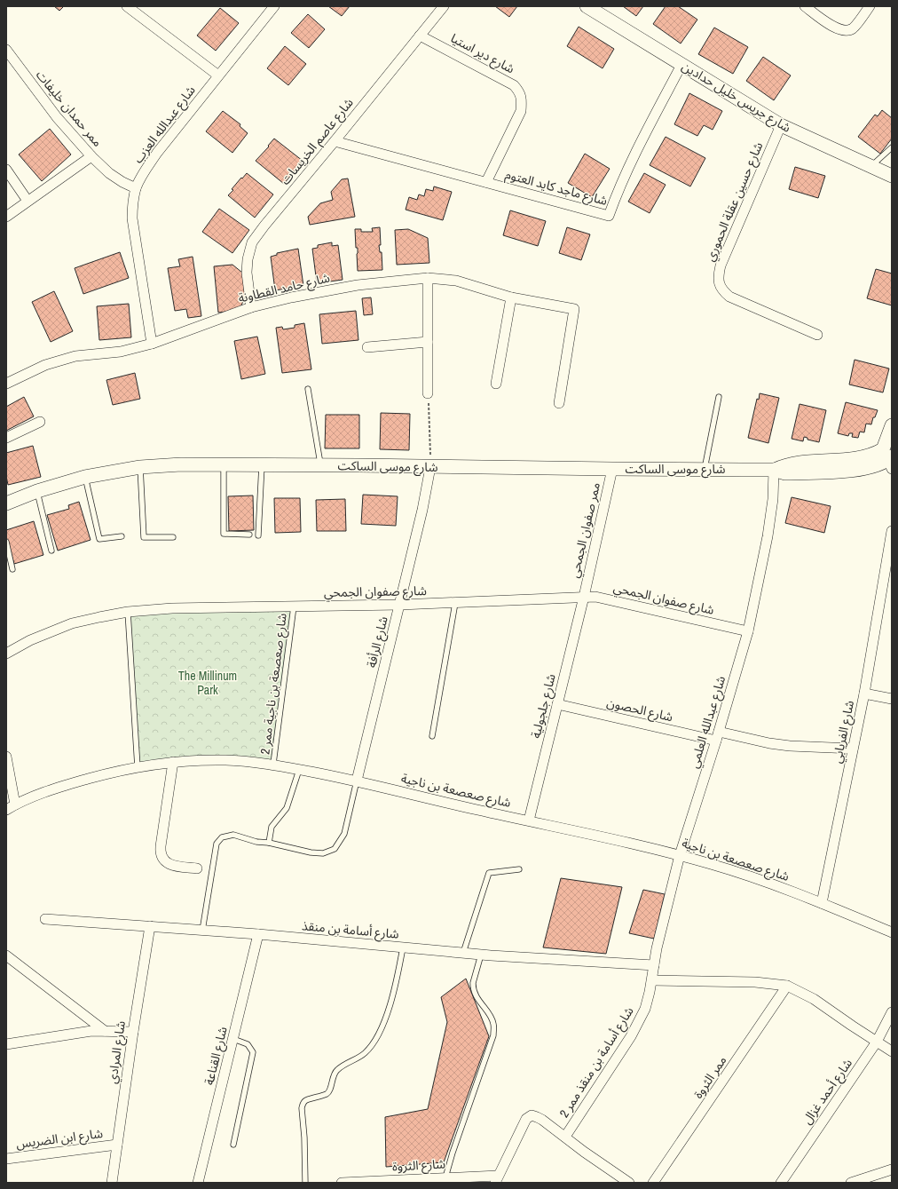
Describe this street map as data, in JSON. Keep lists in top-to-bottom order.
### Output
{
  "streets": {
    "street": [
      "شارع دير استيا",
      "شارع جريس خليل حدادين",
      "ممر حمدان خليفات",
      "شارع عبدالله العزب",
      "شارع عاصم الخريسات",
      "شارع ماجد كايد العتوم",
      "شارع حسين عقلة الحموري",
      "شارع حامد القطاونة",
      "شارع موسى الساكت",
      "ممر صفوان الجمحي",
      "شارع صفوان الجمحي",
      "شارع الرأفة",
      "شارع جلجولية",
      "شارع الحصون",
      "شارع عبدالله العلمي",
      "شارع الفريابي",
      "شارع صعصعة بن ناجية",
      "شارع أسامة بن منقذ",
      "شارع المرادي",
      "شارع القناعة",
      "شارع أسامة بن منقذ ممر 2",
      "ممر الثروة",
      "شارع أحمد غزال",
      "شارع ابن الضريس",
      "شارع الثروة"
    ],
    "lane": ["شارع صعصعة بن ناجية ممر 2"]
  },
  "crossings": [
    ["شارع دير استيا", "شارع عاصم الخريسات"],
    ["شارع دير استيا", "شارع ماجد كايد العتوم"],
    ["شارع جريس خليل حدادين", "شارع ماجد كايد العتوم"],
    ["شارع جريس خليل حدادين", "شارع حسين عقلة الحموري"],
    ["ممر حمدان خليفات", "شارع عبدالله العزب"],
    ["شارع عبدالله العزب", "شارع حامد القطاونة"],
    ["شارع عاصم الخريسات", "شارع ماجد كايد العتوم"],
    ["شارع عاصم الخريسات", "شارع حامد القطاونة"],
    ["شارع موسى الساكت", "ممر صفوان الجمحي"],
    ["شارع موسى الساكت", "شارع الرأفة"],
    ["شارع موسى الساكت", "شارع عبدالله العلمي"],
    ["ممر صفوان الجمحي", "شارع صفوان الجمحي"],
    ["ممر صفوان الجمحي", "شارع جلجولية"],
    ["شارع صفوان الجمحي", "شارع الرأفة"],
    ["شارع صفوان الجمحي", "شارع صعصعة بن ناجية ممر 2"],
    ["شارع صفوان الجمحي", "شارع جلجولية"],
    ["شارع صفوان الجمحي", "شارع عبدالله العلمي"],
    ["شارع الرأفة", "شارع صعصعة بن ناجية"],
    ["شارع صعصعة بن ناجية ممر 2", "شارع صعصعة بن ناجية"],
    ["شارع جلجولية", "شارع الحصون"],
    ["شارع جلجولية", "شارع صعصعة بن ناجية"],
    ["شارع الحصون", "شارع عبدالله العلمي"],
    ["شارع الحصون", "شارع الفريابي"],
    ["شارع عبدالله العلمي", "شارع صعصعة بن ناجية"],
    ["شارع عبدالله العلمي", "شارع أسامة بن منقذ"],
    ["شارع عبدالله العلمي", "شارع أسامة بن منقذ ممر 2"],
    ["شارع الفريابي", "شارع صعصعة بن ناجية"],
    ["شارع أسامة بن منقذ", "شارع المرادي"],
    ["شارع أسامة بن منقذ", "شارع القناعة"],
    ["شارع المرادي", "شارع ابن الضريس"]
  ],
  "parks": ["The Millinum Park"]
}
